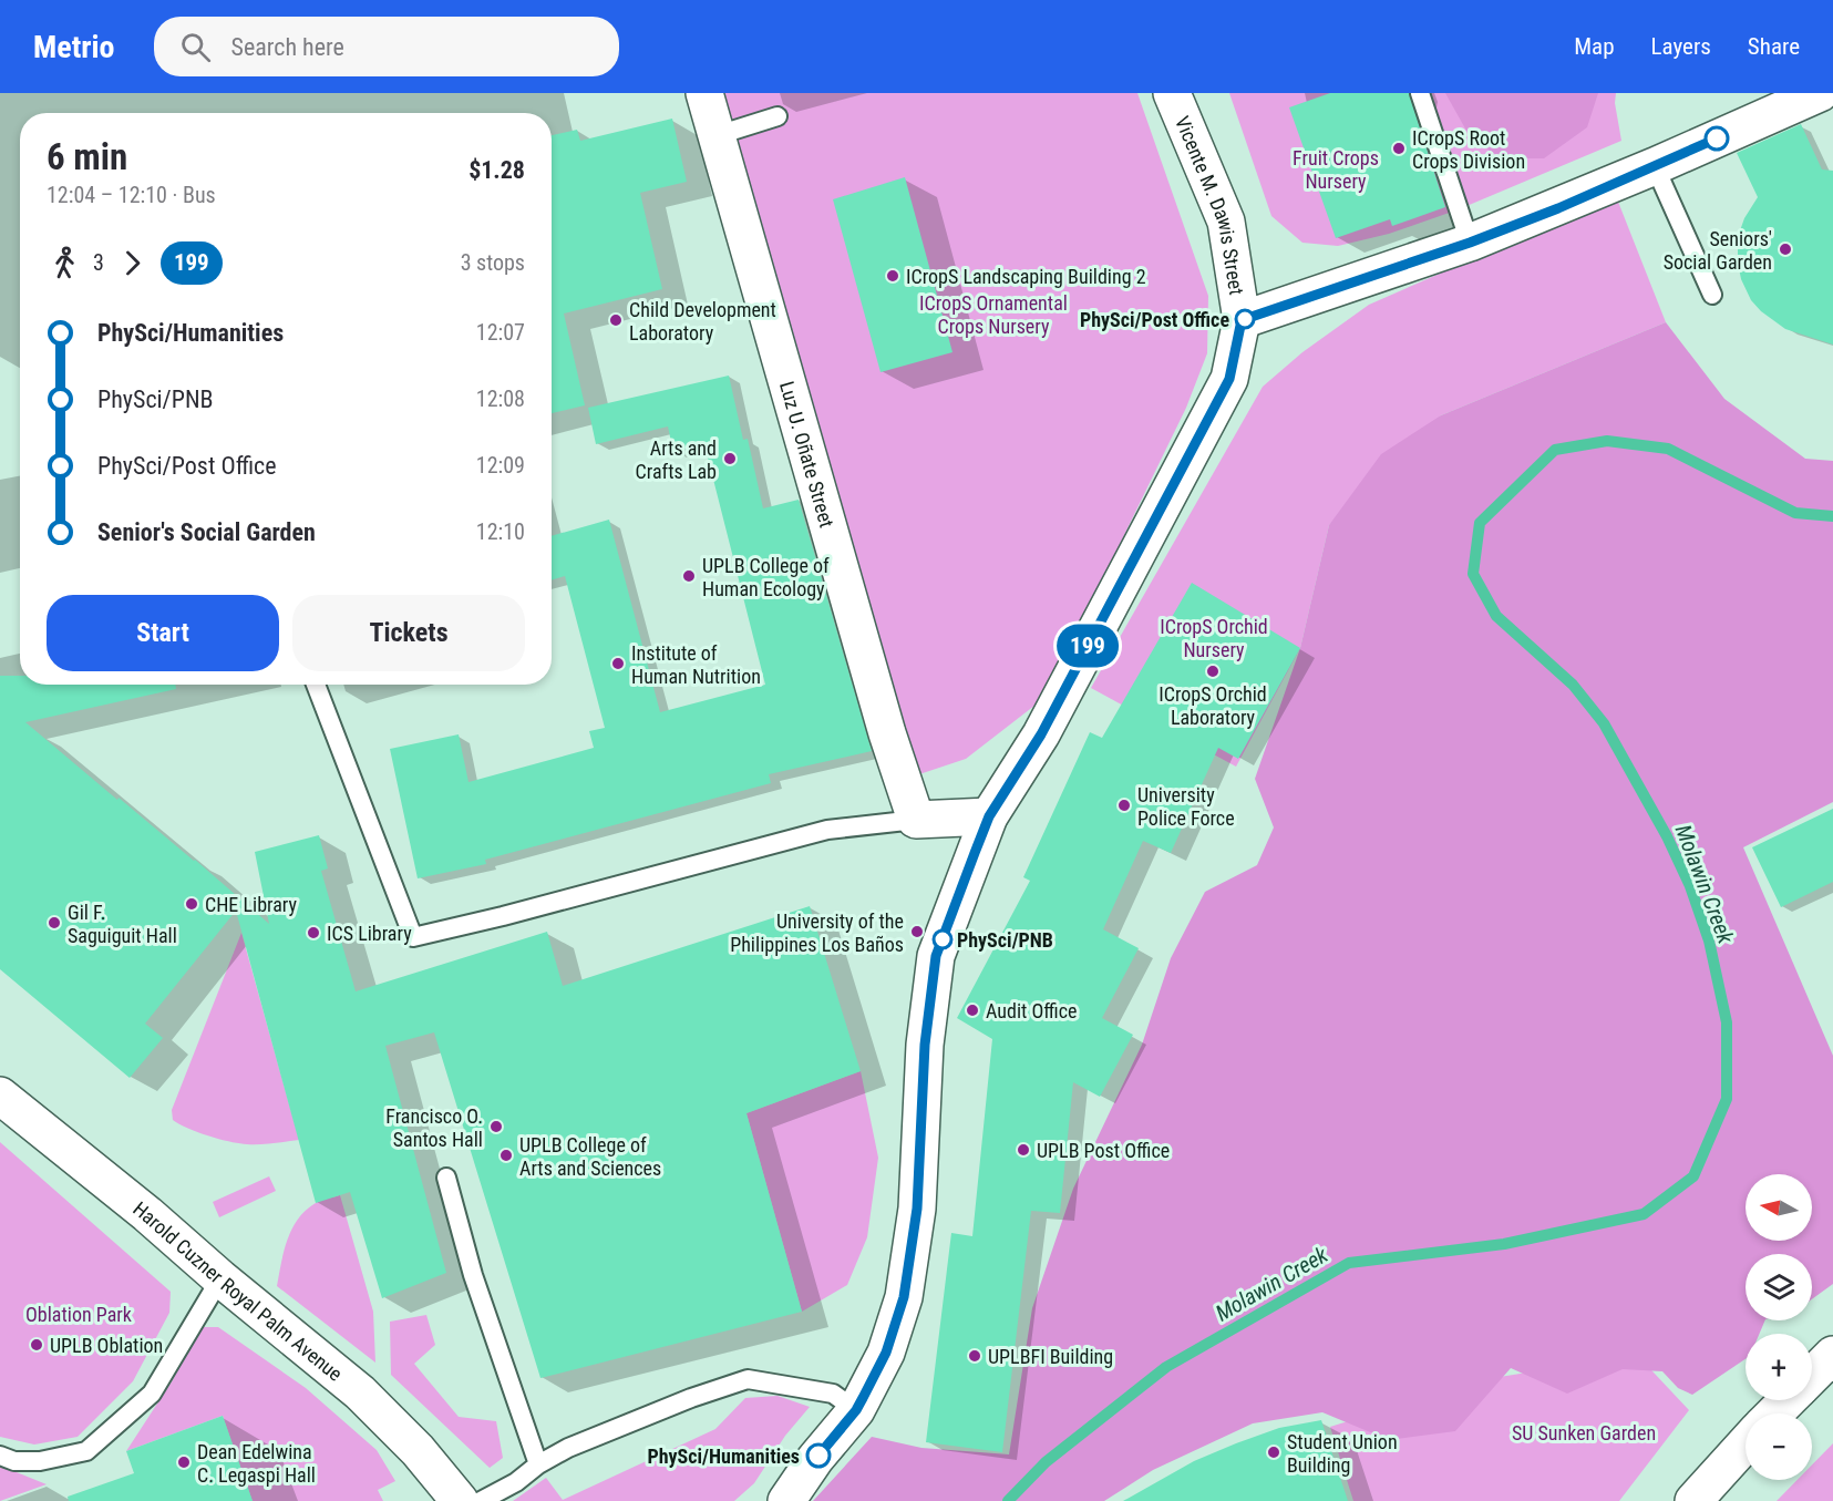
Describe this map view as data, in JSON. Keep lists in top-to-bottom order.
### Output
{
  "streets": {
    "street": ["Vicente M. Dawis Street", "Luz U. Oñate Street", "Harold Cuzner Royal Palm Avenue"]
  },
  "water": ["Molawin Creek"],
  "parks": [
    "Fruit Crops Nursery",
    "ICropS Ornamental Crops Nursery",
    "ICropS Orchid Nursery",
    "Oblation Park",
    "SU Sunken Garden"
  ],
  "places": [
    "ICropS Root Crops Division",
    "Seniors' Social Garden",
    "ICropS Landscaping Building 2",
    "PhySci/Post Office",
    "Child Development Laboratory",
    "Arts and Crafts Lab",
    "UPLB College of Human Ecology",
    "Institute of Human Nutrition",
    "ICropS Orchid Laboratory",
    "University Police Force",
    "CHE Library",
    "Gil F. Saguiguit Hall",
    "University of the Philippines Los Baños",
    "ICS Library",
    "PhySci/PNB",
    "Audit Office",
    "Francisco O. Santos Hall",
    "UPLB Post Office",
    "UPLB College of Arts and Sciences",
    "UPLB Oblation",
    "UPLBFI Building",
    "Student Union Building",
    "PhySci/Humanities",
    "Dean Edelwina C. Legaspi Hall"
  ],
  "lines": ["bus line 199"],
  "north": "left",
  "page": {
    "header": "Metrio",
    "search": "Search here",
    "nav": ["Map", "Layers", "Share"],
    "on_map": "199",
    "heading": ["6 min", "12:04 – 12:10 · Bus", "$1.28"],
    "legs": ["3", "199", "3 stops"],
    "list": [
      {
        "name": "PhySci/Humanities",
        "value": "12:07"
      },
      {
        "name": "PhySci/PNB",
        "value": "12:08"
      },
      {
        "name": "PhySci/Post Office",
        "value": "12:09"
      },
      {
        "name": "Senior's Social Garden",
        "value": "12:10"
      }
    ],
    "buttons": ["Start", "Tickets"],
    "map_buttons": ["+", "−"]
  }
}
